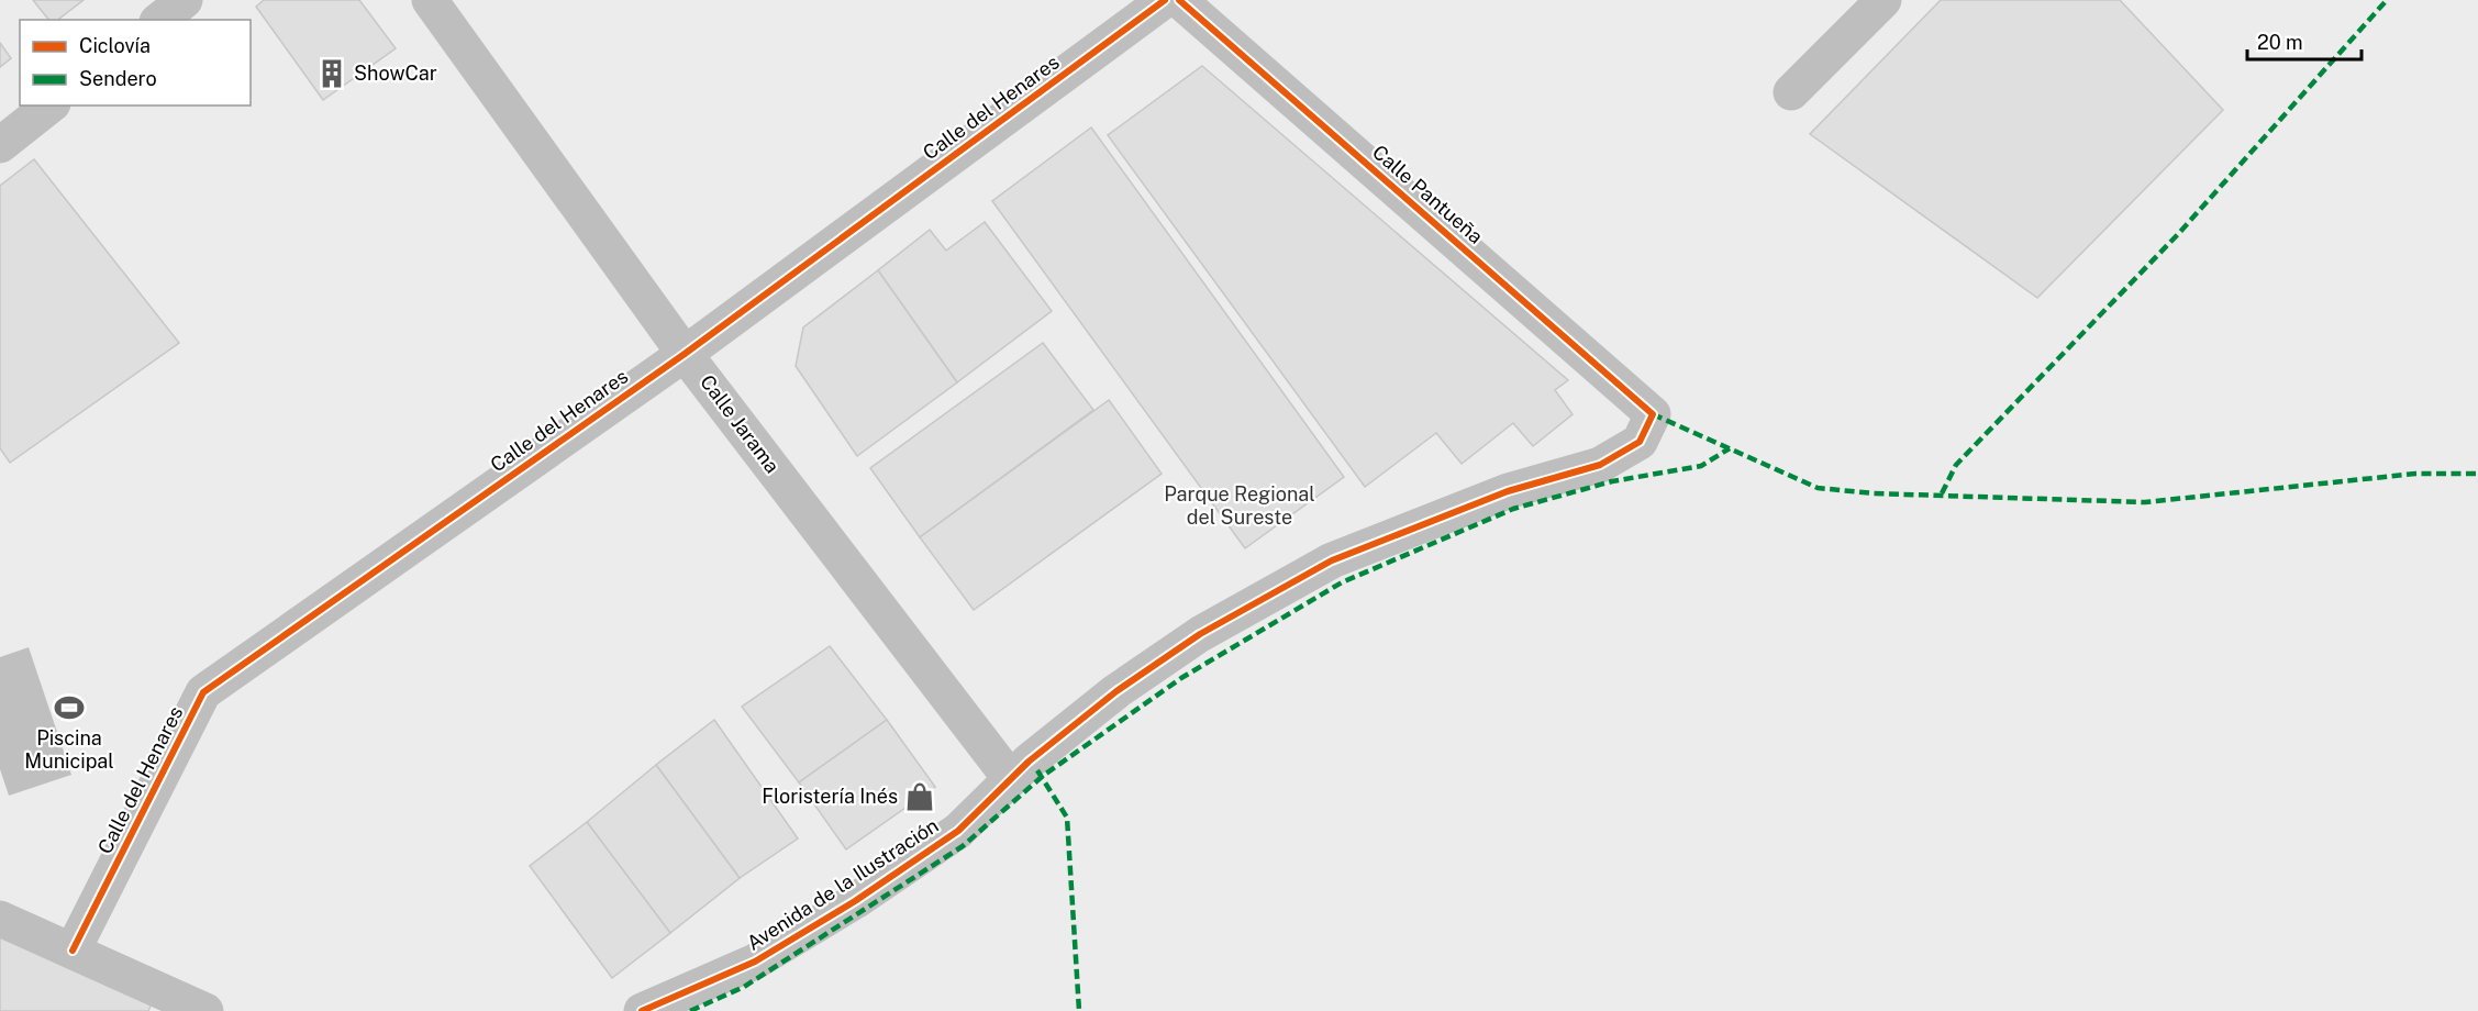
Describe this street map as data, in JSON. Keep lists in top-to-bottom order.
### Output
{
  "streets": {
    "street": [
      "Calle del Henares",
      "Calle Pantueña",
      "Calle Jarama",
      "Avenida de la Ilustración"
    ]
  },
  "crossings": [
    ["Calle del Henares", "Calle Jarama"],
    ["Calle Pantueña", "Avenida de la Ilustración"],
    ["Calle Jarama", "Avenida de la Ilustración"]
  ],
  "parks": ["Parque Regional del Sureste"],
  "places": {
    "building": ["ShowCar"],
    "sports": ["Piscina Municipal"],
    "shop": ["Floristería Inés"]
  },
  "legend": ["Ciclovía", "Sendero"],
  "scale_bar": "20 m"
}
